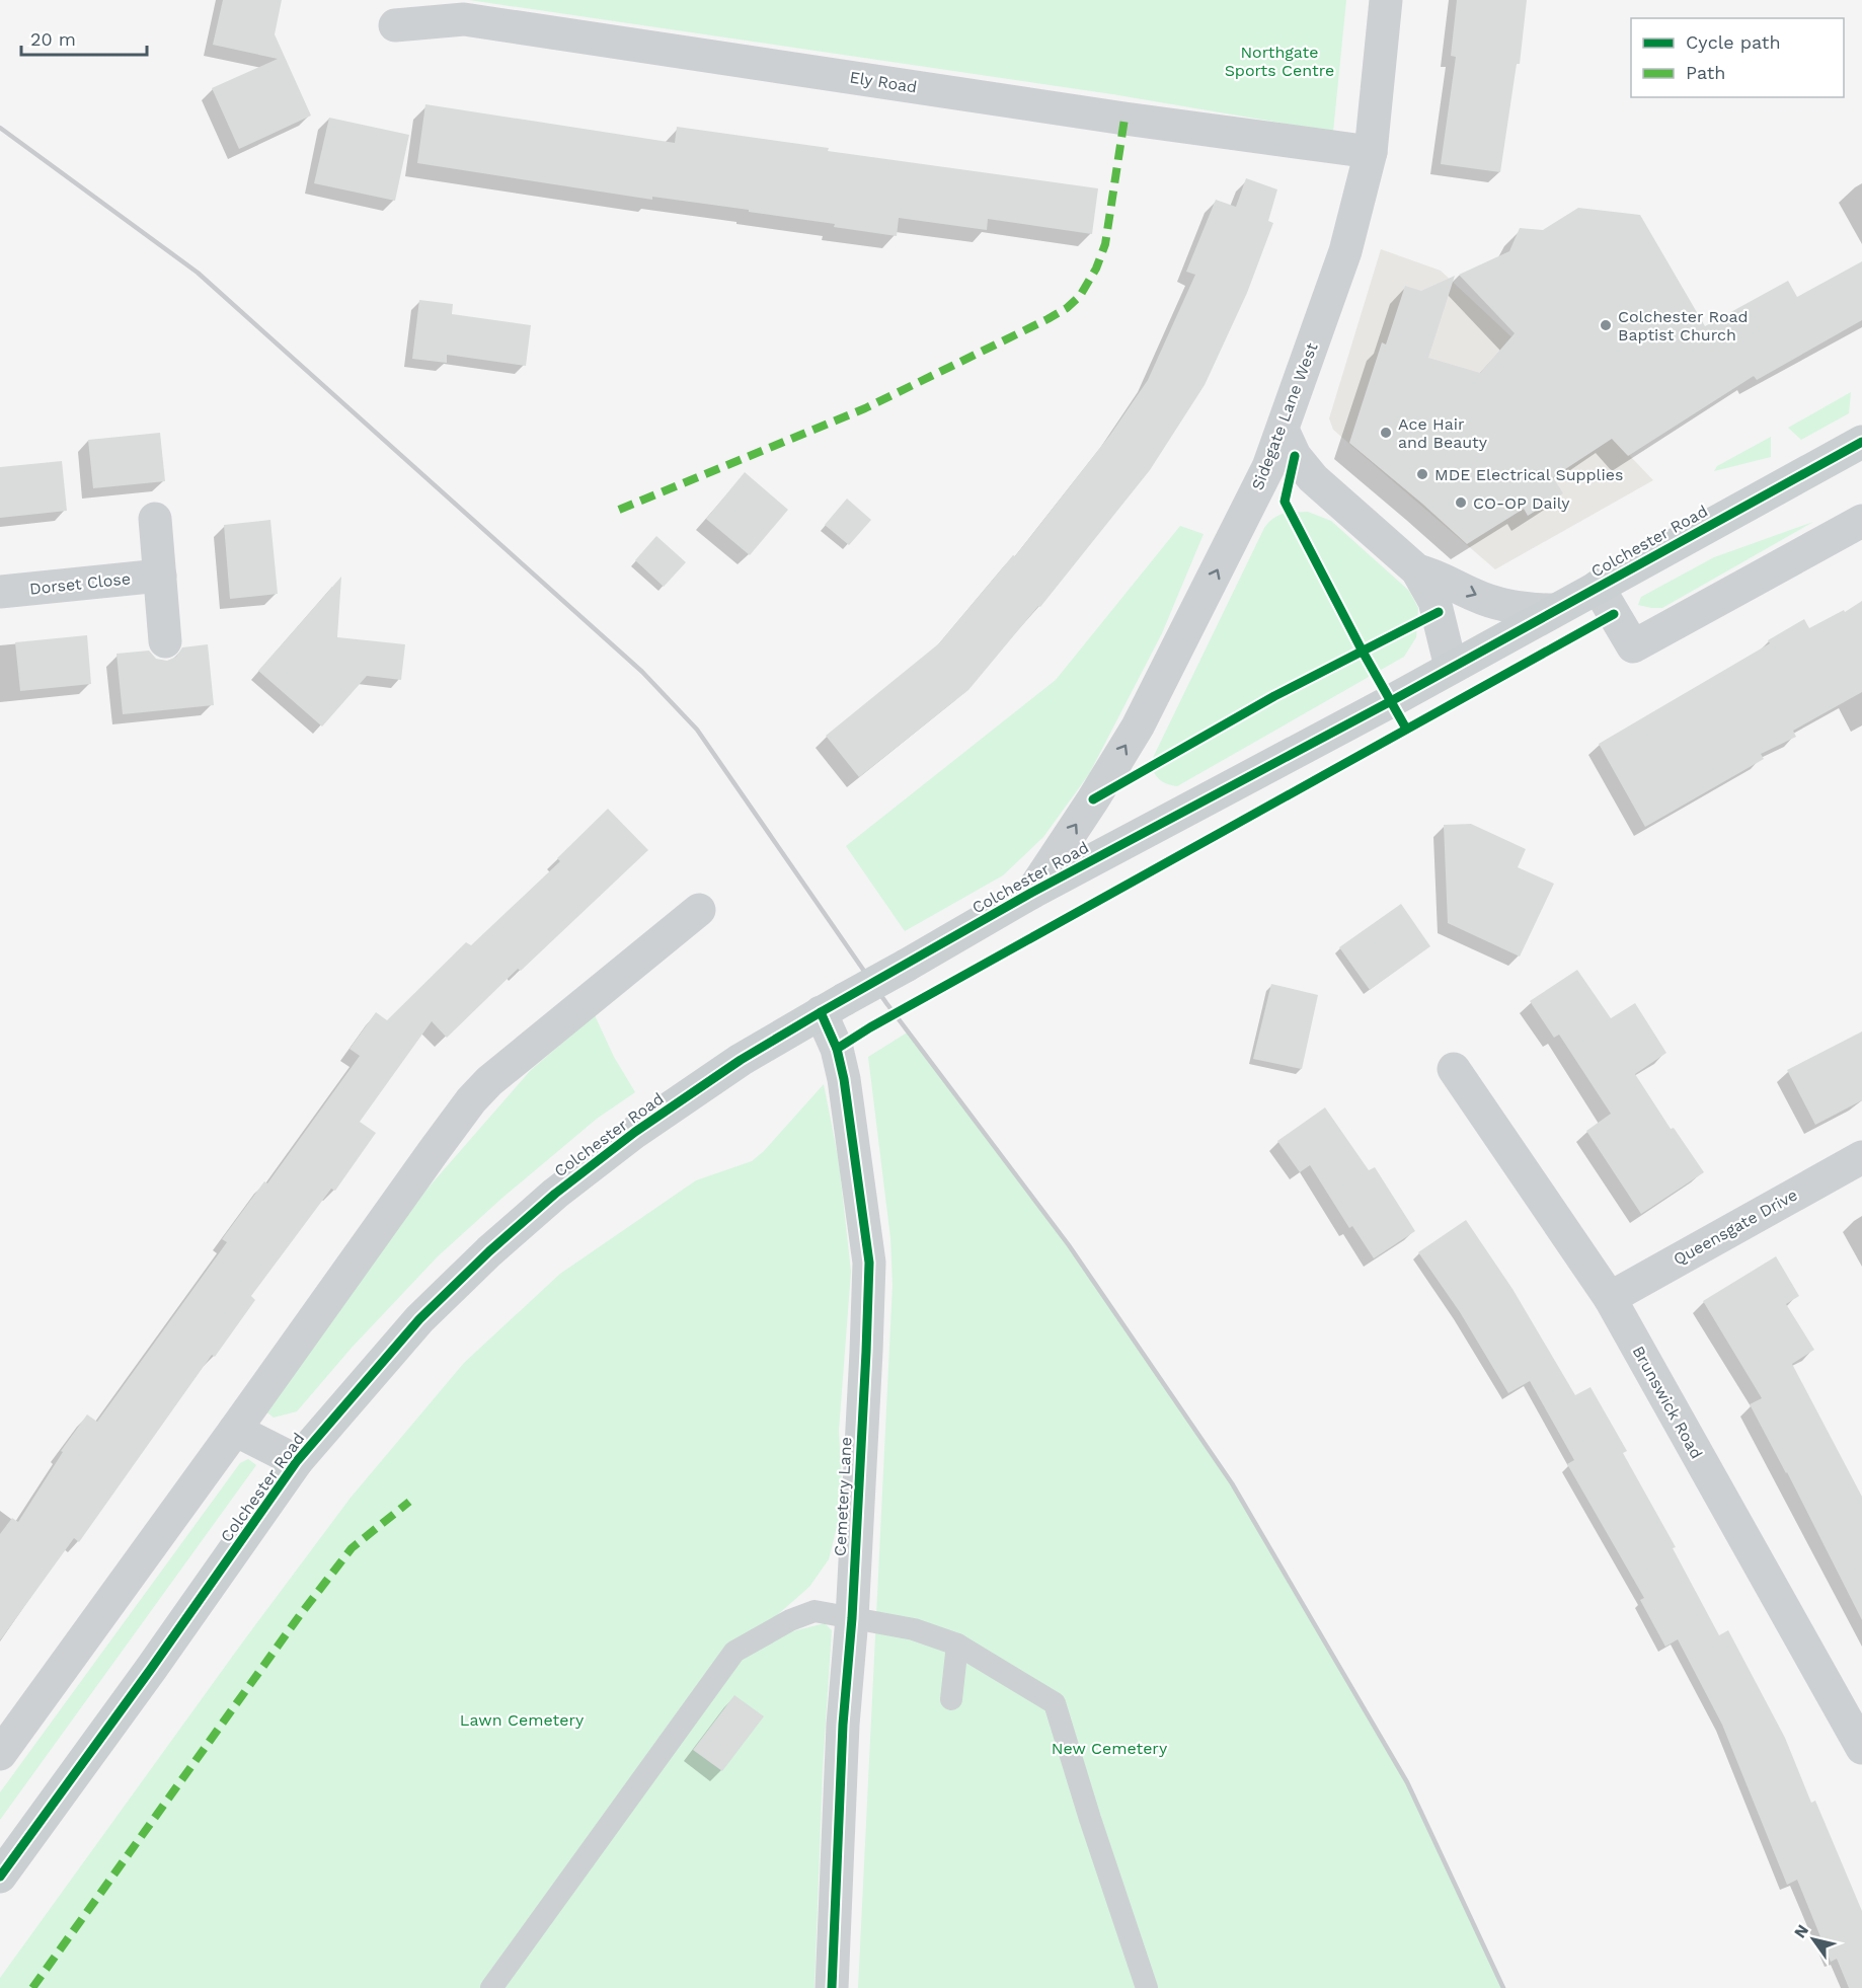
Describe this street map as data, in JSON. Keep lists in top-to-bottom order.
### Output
{
  "streets": {
    "main road": ["Colchester Road"],
    "street": [
      "Ely Road",
      "Sidegate Lane West",
      "Dorset Close",
      "Queensgate Drive",
      "Brunswick Road",
      "Cemetery Lane"
    ]
  },
  "crossings": [
    ["Ely Road", "Sidegate Lane West"],
    ["Sidegate Lane West", "Colchester Road"],
    ["Colchester Road", "Cemetery Lane"],
    ["Queensgate Drive", "Brunswick Road"]
  ],
  "one_way": ["Sidegate Lane West"],
  "parks": ["Northgate Sports Centre", "Lawn Cemetery", "New Cemetery"],
  "places": [
    "Colchester Road Baptist Church",
    "Ace Hair and Beauty",
    "MDE Electrical Supplies",
    "CO-OP Daily"
  ],
  "legend": ["Cycle path", "Path"],
  "scale_bar": "20 m",
  "north": "top left"
}
